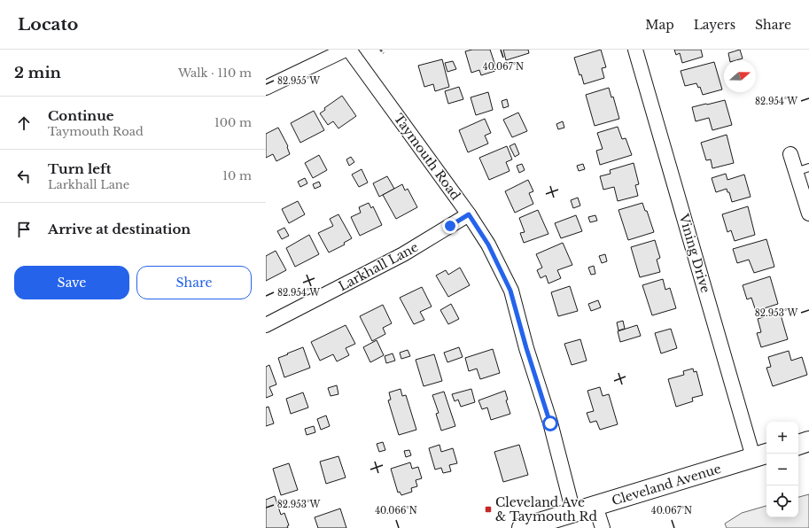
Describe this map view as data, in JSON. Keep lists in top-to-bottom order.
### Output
{
  "streets": {
    "main road": ["Cleveland Avenue"],
    "street": ["Taymouth Road", "Vining Drive", "Larkhall Lane"]
  },
  "crossings": [
    ["Taymouth Road", "Larkhall Lane"],
    ["Taymouth Road", "Cleveland Avenue"],
    ["Vining Drive", "Cleveland Avenue"]
  ],
  "places": {
    "transit": ["Cleveland Ave & Taymouth Rd"]
  },
  "north": "right",
  "page": {
    "header": "Locato",
    "nav": ["Map", "Layers", "Share"],
    "heading": ["2 min", "Walk · 110 m"],
    "list": [
      ["Continue", "Taymouth Road", "100 m"],
      ["Turn left", "Larkhall Lane", "10 m"],
      "Arrive at destination"
    ],
    "buttons": ["Save", "Share"],
    "map_buttons": ["+", "−"]
  },
  "coordinates": [
    "40.067°N",
    "82.955°W",
    "82.954°W",
    "82.953°W",
    "40.066°N"
  ]
}
